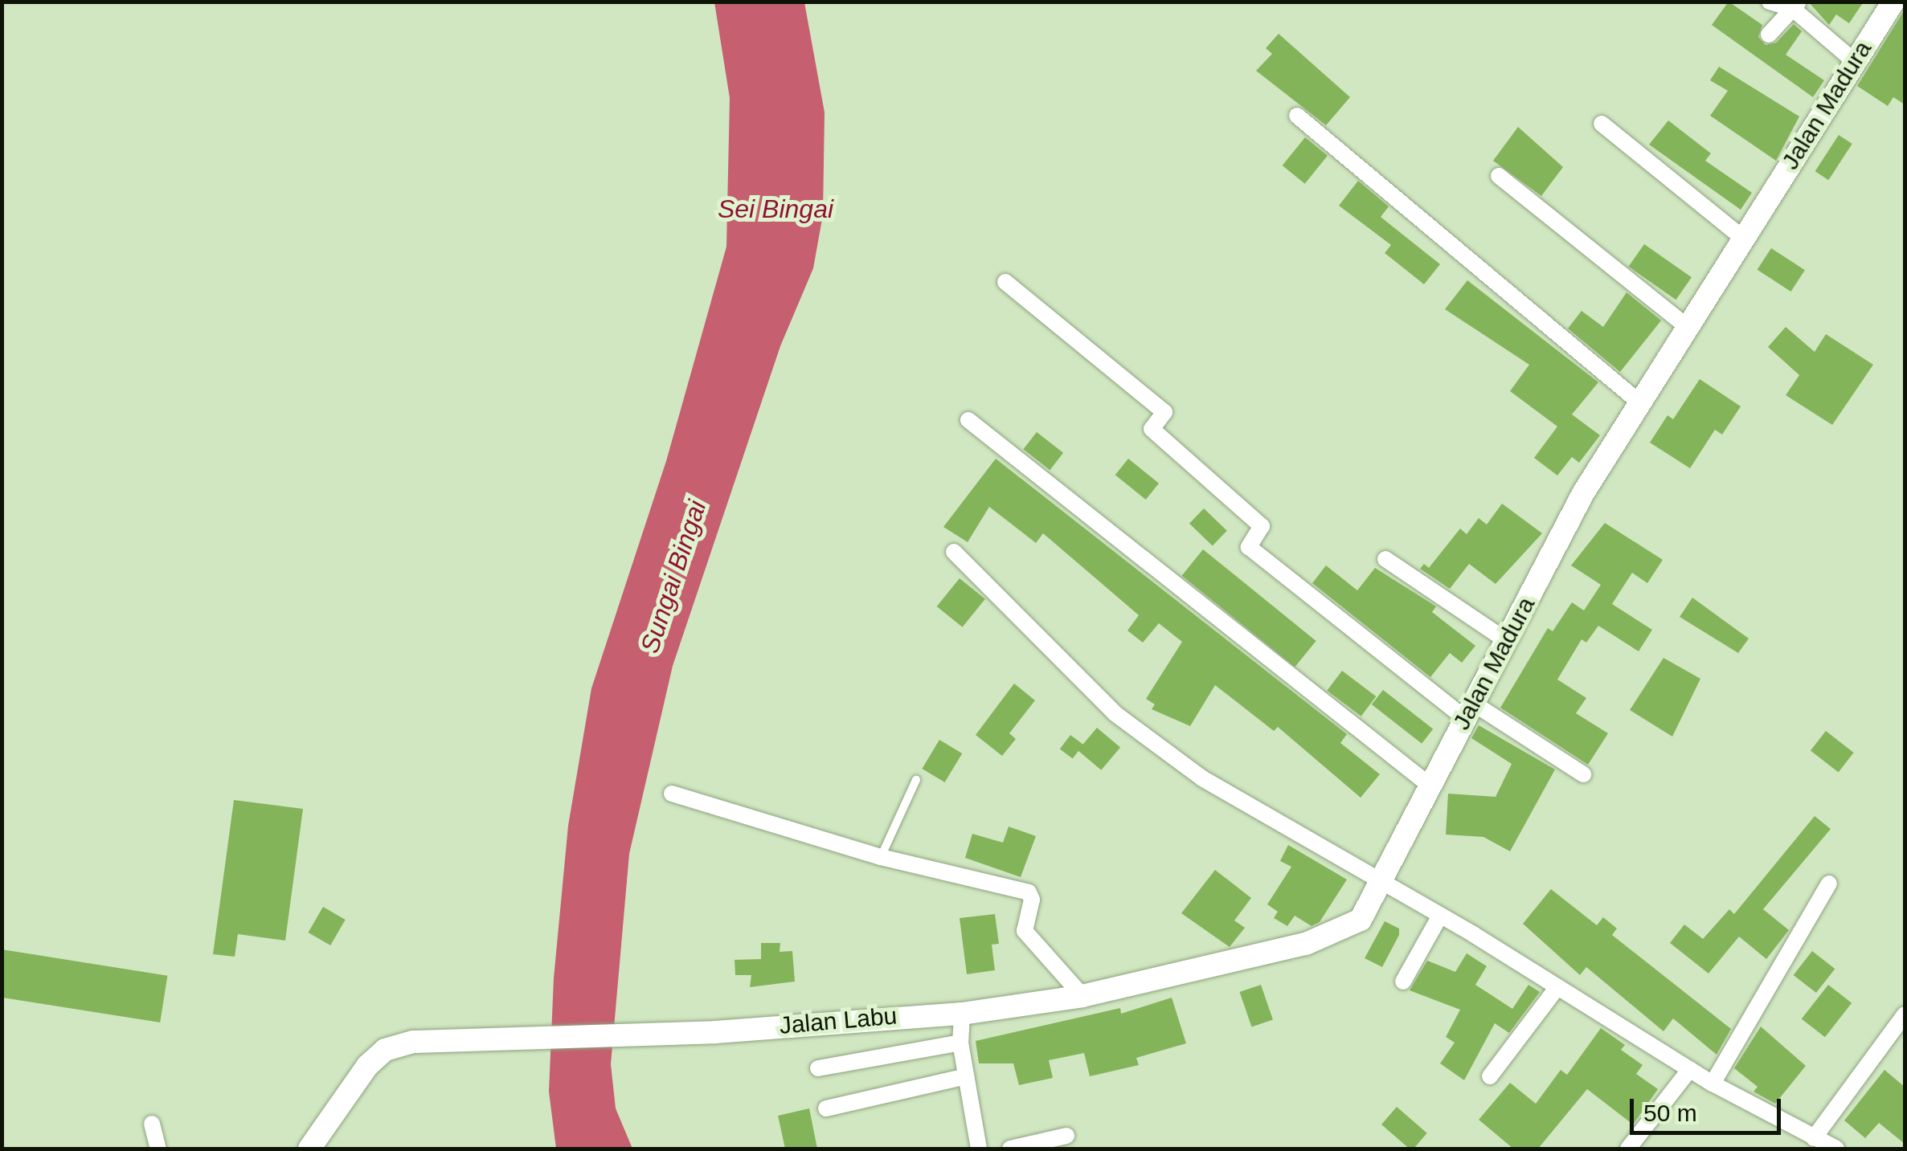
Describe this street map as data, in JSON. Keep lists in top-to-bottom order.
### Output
{
  "streets": {
    "street": ["Jalan Madura", "Jalan Labu"]
  },
  "crossings": [
    ["Jalan Madura", "Jalan Labu"]
  ],
  "water": ["Sei Bingai", "Sungai Bingai"],
  "scale_bar": "50 m"
}
